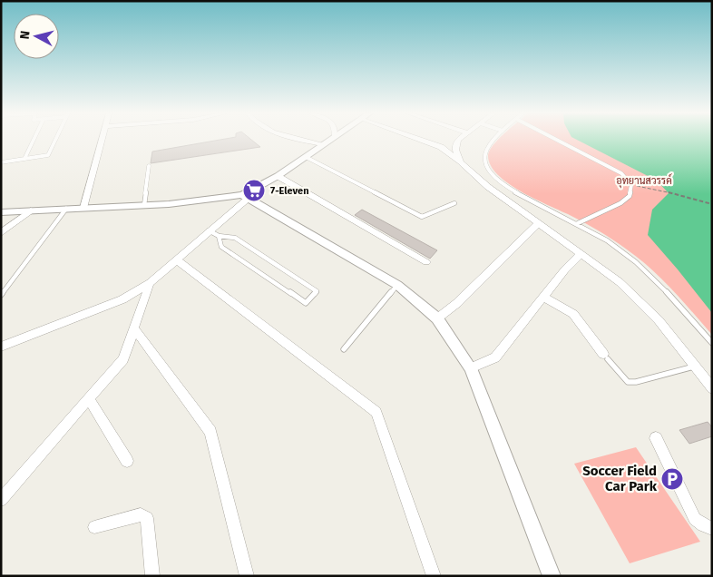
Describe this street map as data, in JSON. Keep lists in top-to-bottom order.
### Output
{
  "parks": ["อุทยานสวรรค์"],
  "places": {
    "supermarket": ["7-Eleven"],
    "parking": ["Soccer Field Car Park"]
  },
  "north": "left"
}
